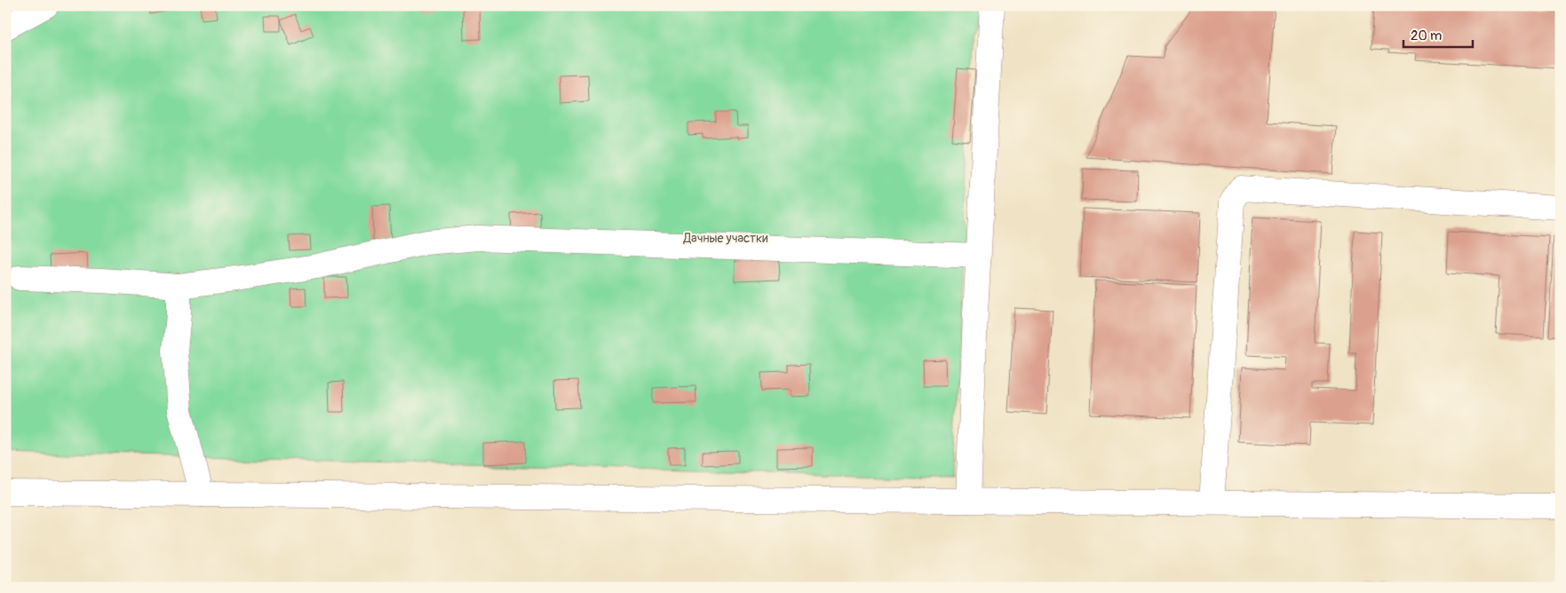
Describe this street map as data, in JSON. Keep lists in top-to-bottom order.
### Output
{
  "parks": ["Дачные участки"],
  "scale_bar": "20 m"
}
